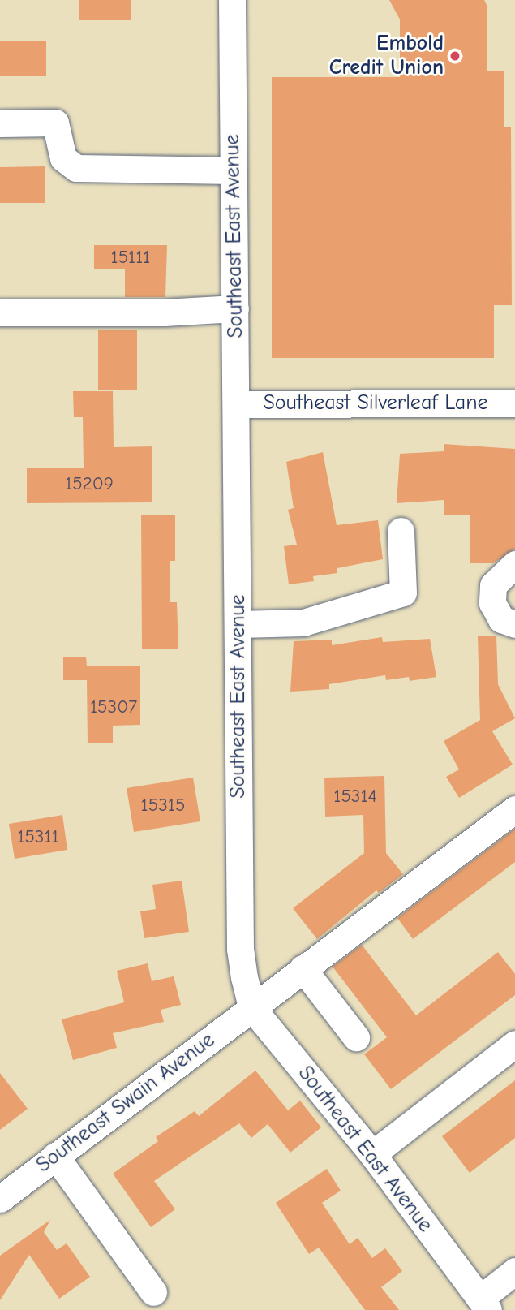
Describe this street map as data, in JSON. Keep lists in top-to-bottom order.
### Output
{
  "streets": {
    "street": ["Southeast East Avenue", "Southeast Silverleaf Lane", "Southeast Swain Avenue"]
  },
  "crossings": [
    ["Southeast East Avenue", "Southeast Silverleaf Lane"],
    ["Southeast East Avenue", "Southeast Swain Avenue"]
  ],
  "places": ["Embold Credit Union"],
  "house_numbers": [
    "15111",
    "15209",
    "15307",
    "15314",
    "15315",
    "15311"
  ]
}
